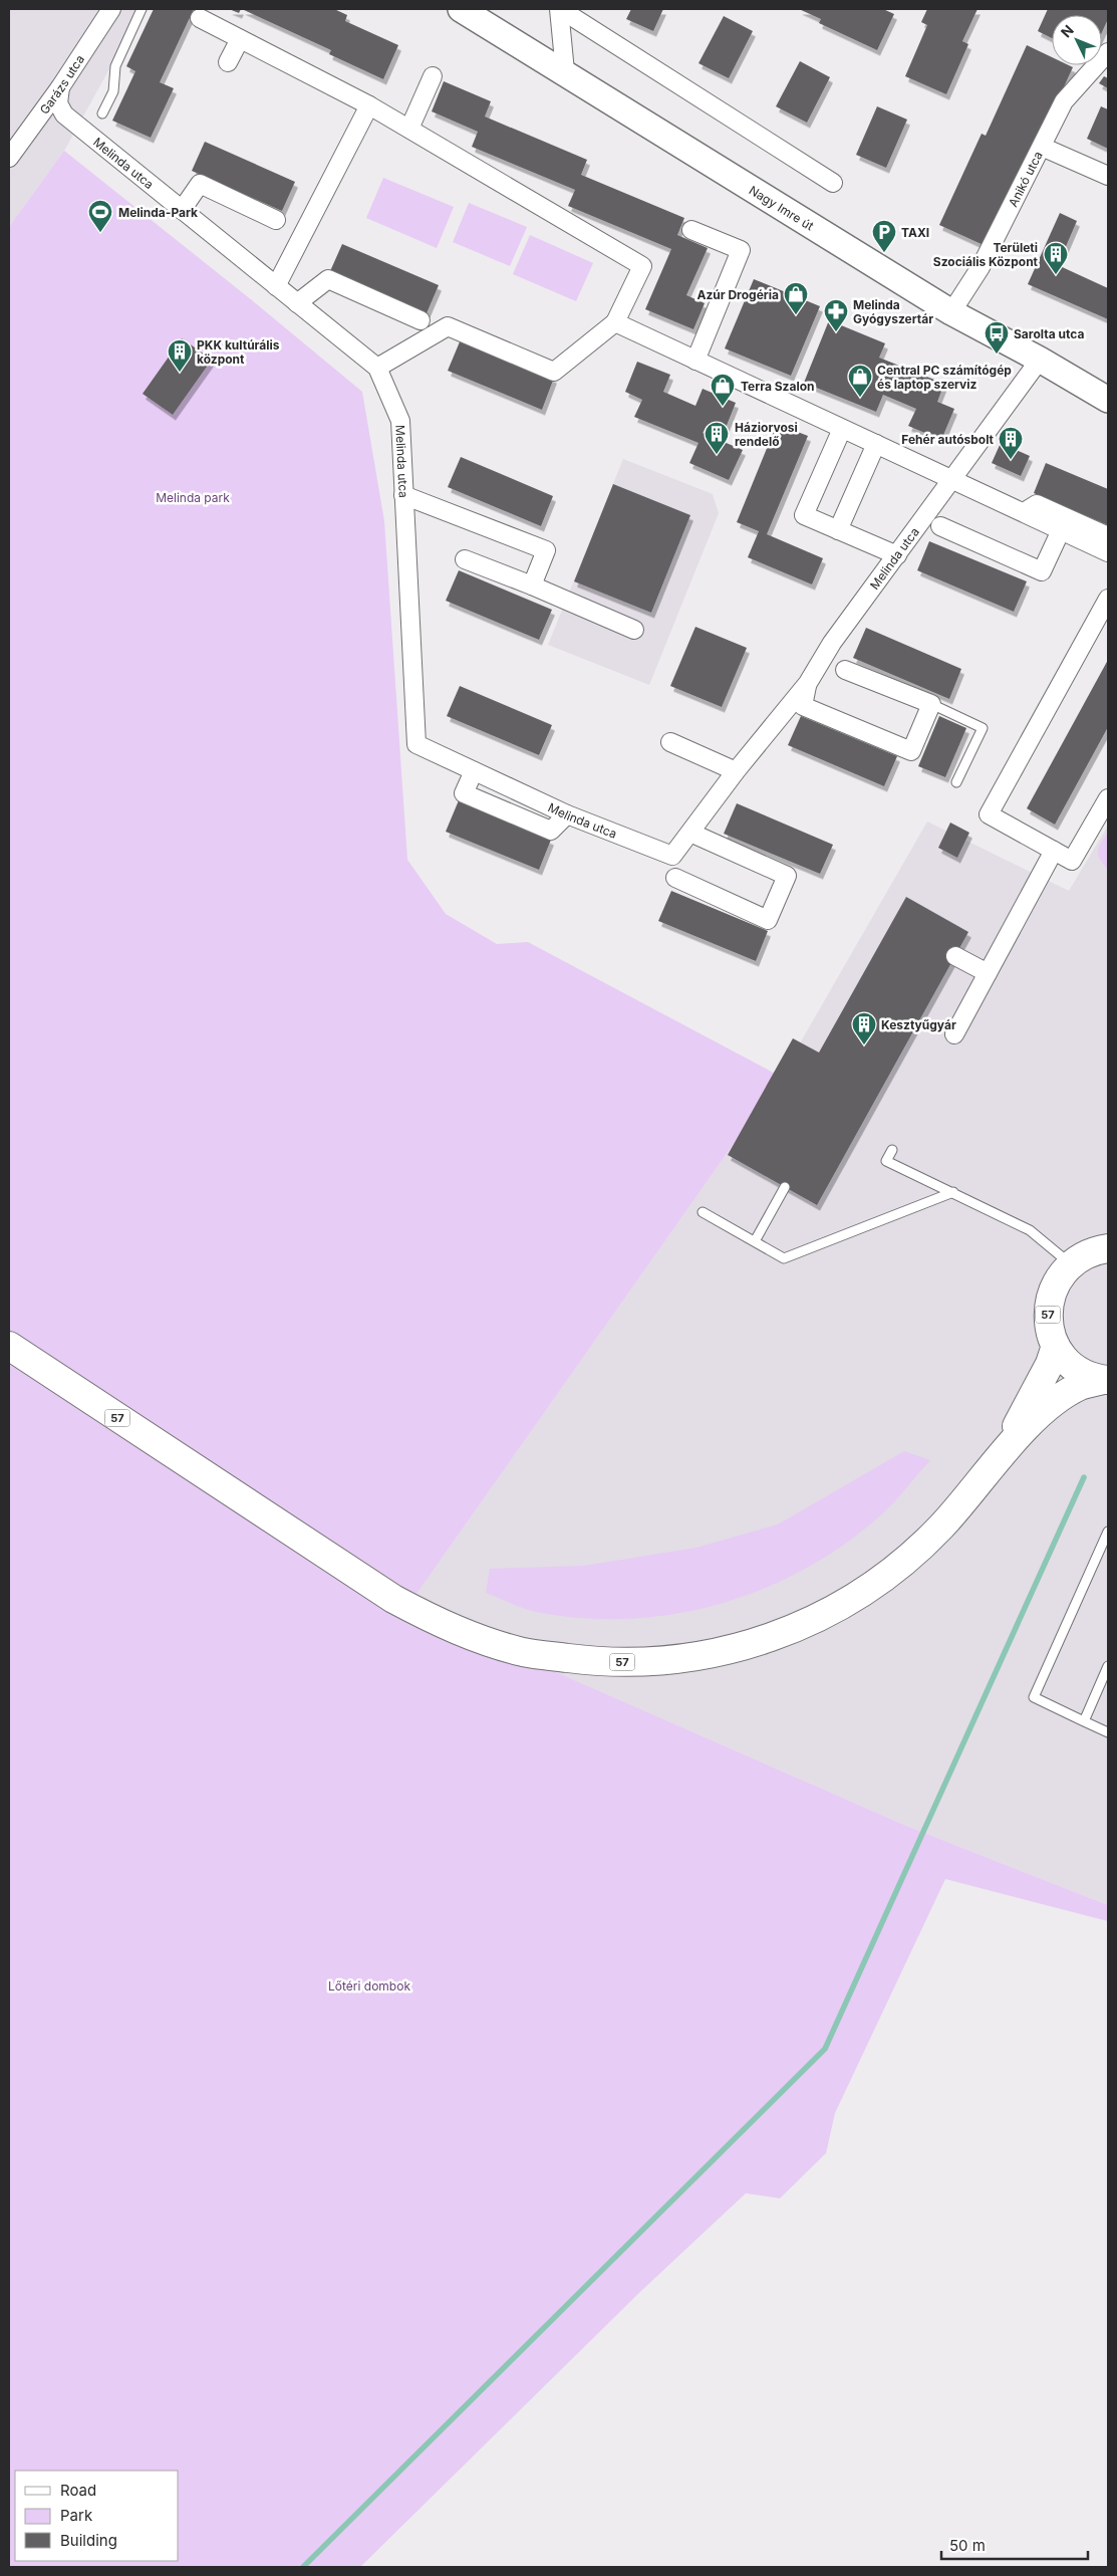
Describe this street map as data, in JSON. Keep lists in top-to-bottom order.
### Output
{
  "streets": {
    "main road": ["57"],
    "street": [
      "Garázs utca",
      "Melinda utca",
      "Anikó utca",
      "Nagy Imre út"
    ]
  },
  "crossings": [
    ["Garázs utca", "Melinda utca"],
    ["Melinda utca", "Nagy Imre út"],
    ["Anikó utca", "Nagy Imre út"]
  ],
  "parks": ["Melinda park", "Lőtéri dombok"],
  "places": {
    "sports": ["Melinda-Park"],
    "parking": ["TAXI"],
    "building": [
      "Területi Szociális Központ",
      "PKK kultúrális központ",
      "Háziorvosi rendelő",
      "Fehér autósbolt",
      "Kesztyűgyár"
    ],
    "shop": ["Azúr Drogéria", "Central PC számítógép és laptop szerviz", "Terra Szalon"],
    "pharmacy": ["Melinda Gyógyszertár"],
    "bus stop": ["Sarolta utca"]
  },
  "legend": ["Road", "Park", "Building"],
  "scale_bar": "50 m",
  "north": "top left"
}
